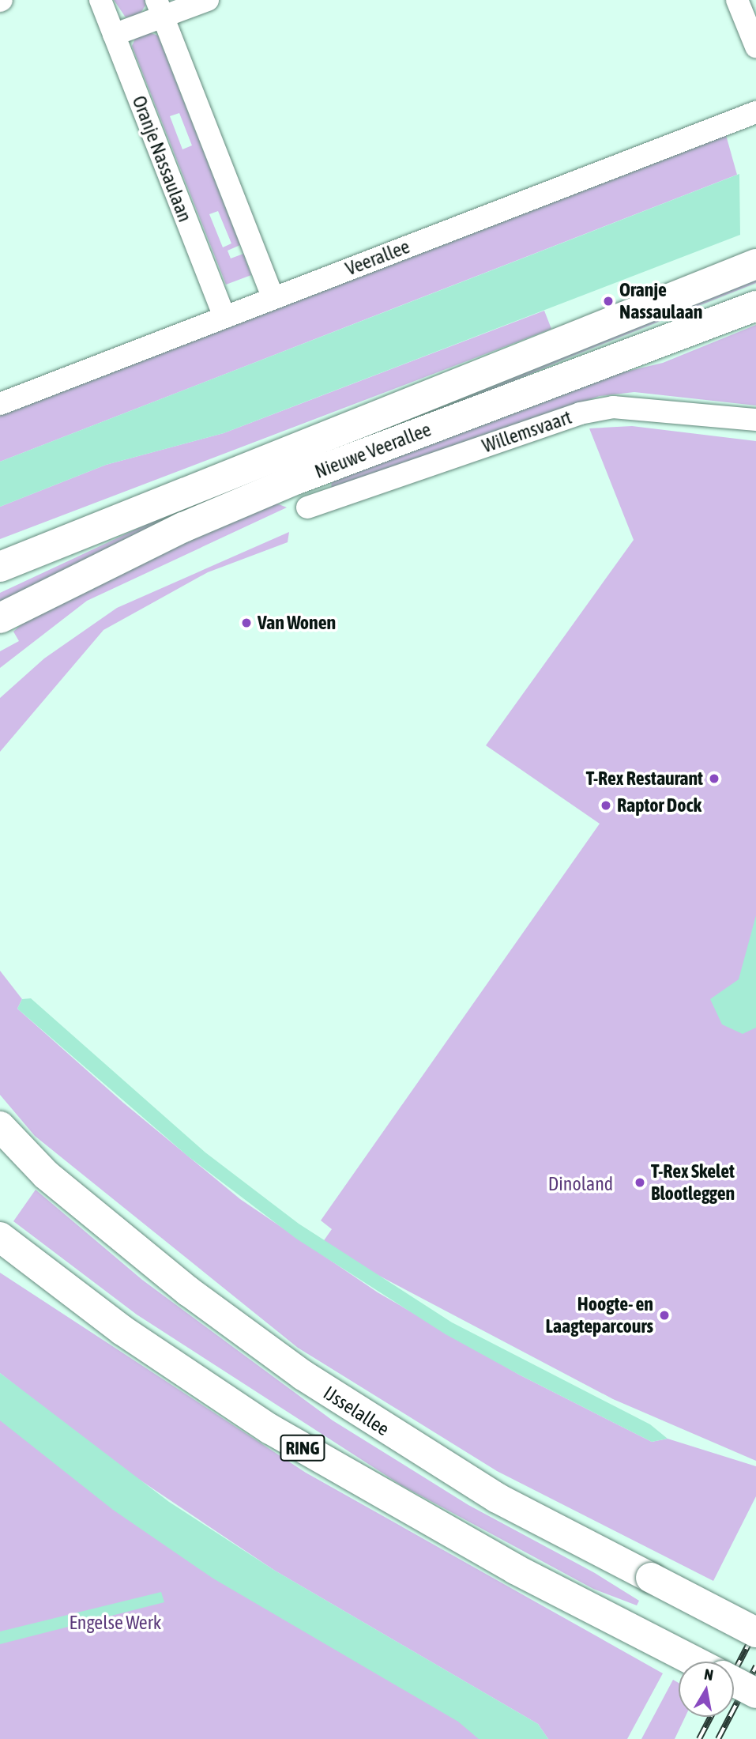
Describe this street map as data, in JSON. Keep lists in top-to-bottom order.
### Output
{
  "streets": {
    "main road": ["Nieuwe Veerallee", "IJsselallee", "RING"],
    "street": ["Oranje Nassaulaan", "Veerallee", "Willemsvaart"]
  },
  "crossings": [
    ["Oranje Nassaulaan", "Veerallee"]
  ],
  "parks": ["Dinoland", "Engelse Werk"],
  "places": [
    "Oranje Nassaulaan",
    "Van Wonen",
    "T-Rex Restaurant",
    "Raptor Dock",
    "T-Rex Skelet Blootleggen",
    "Hoogte- en Laagteparcours"
  ],
  "north": "top"
}
